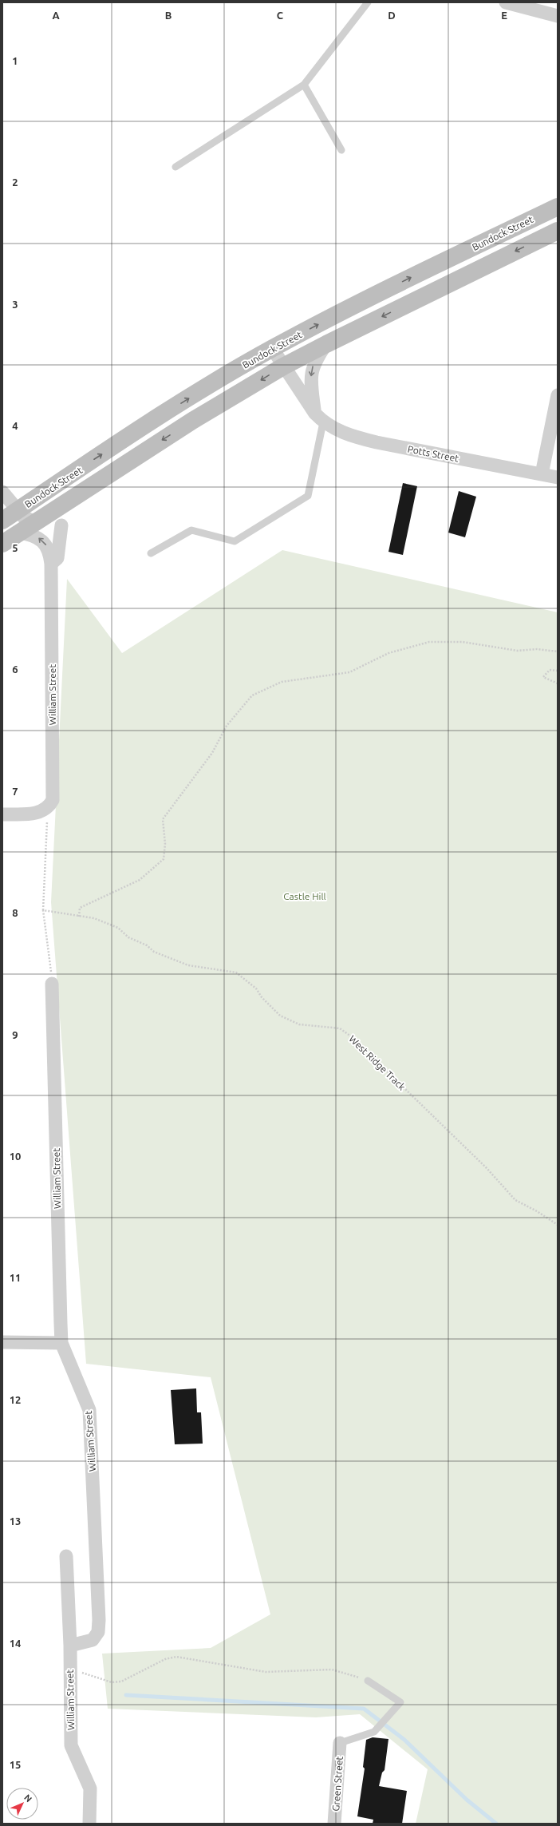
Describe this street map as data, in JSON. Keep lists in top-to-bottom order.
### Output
{
  "streets": {
    "main road": ["Bundock Street"],
    "street": ["Potts Street", "William Street", "Green Street"],
    "path": ["West Ridge Track"]
  },
  "crossings": [
    ["Bundock Street", "William Street"]
  ],
  "parks": ["Castle Hill"],
  "north": "top right",
  "grid": {
    "columns": [
      "A",
      "B",
      "C",
      "D",
      "E"
    ],
    "rows": [
      "1",
      "2",
      "3",
      "4",
      "5",
      "6",
      "7",
      "8",
      "9",
      "10",
      "11",
      "12",
      "13",
      "14",
      "15"
    ]
  }
}
